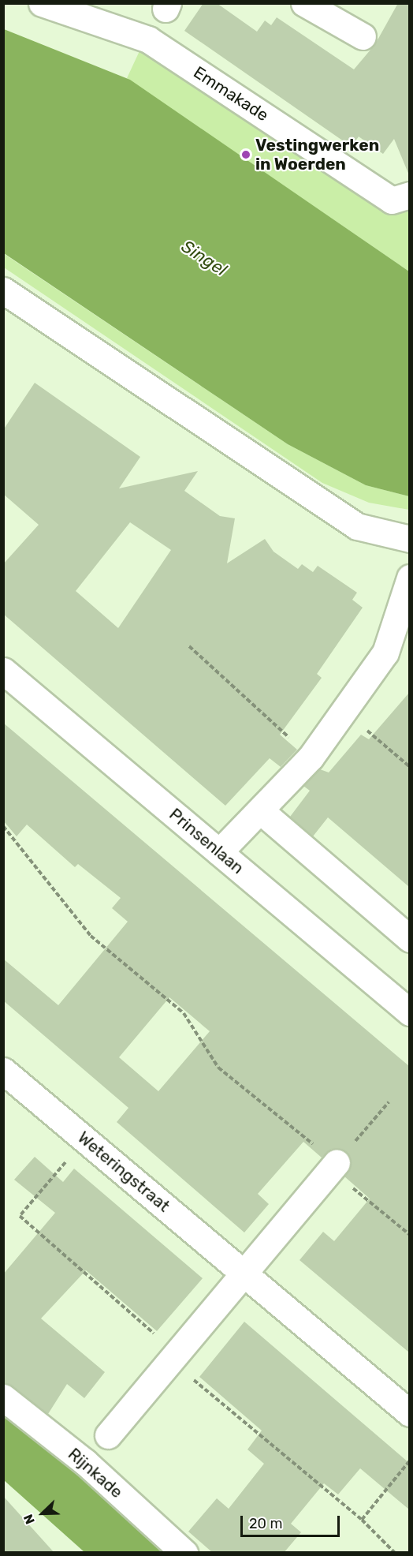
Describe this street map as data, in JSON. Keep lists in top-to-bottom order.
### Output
{
  "streets": {
    "street": [
      "Emmakade",
      "Prinsenlaan",
      "Weteringstraat",
      "Rijnkade"
    ]
  },
  "water": ["Singel"],
  "places": ["Vestingwerken in Woerden"],
  "scale_bar": "20 m",
  "north": "bottom left"
}
